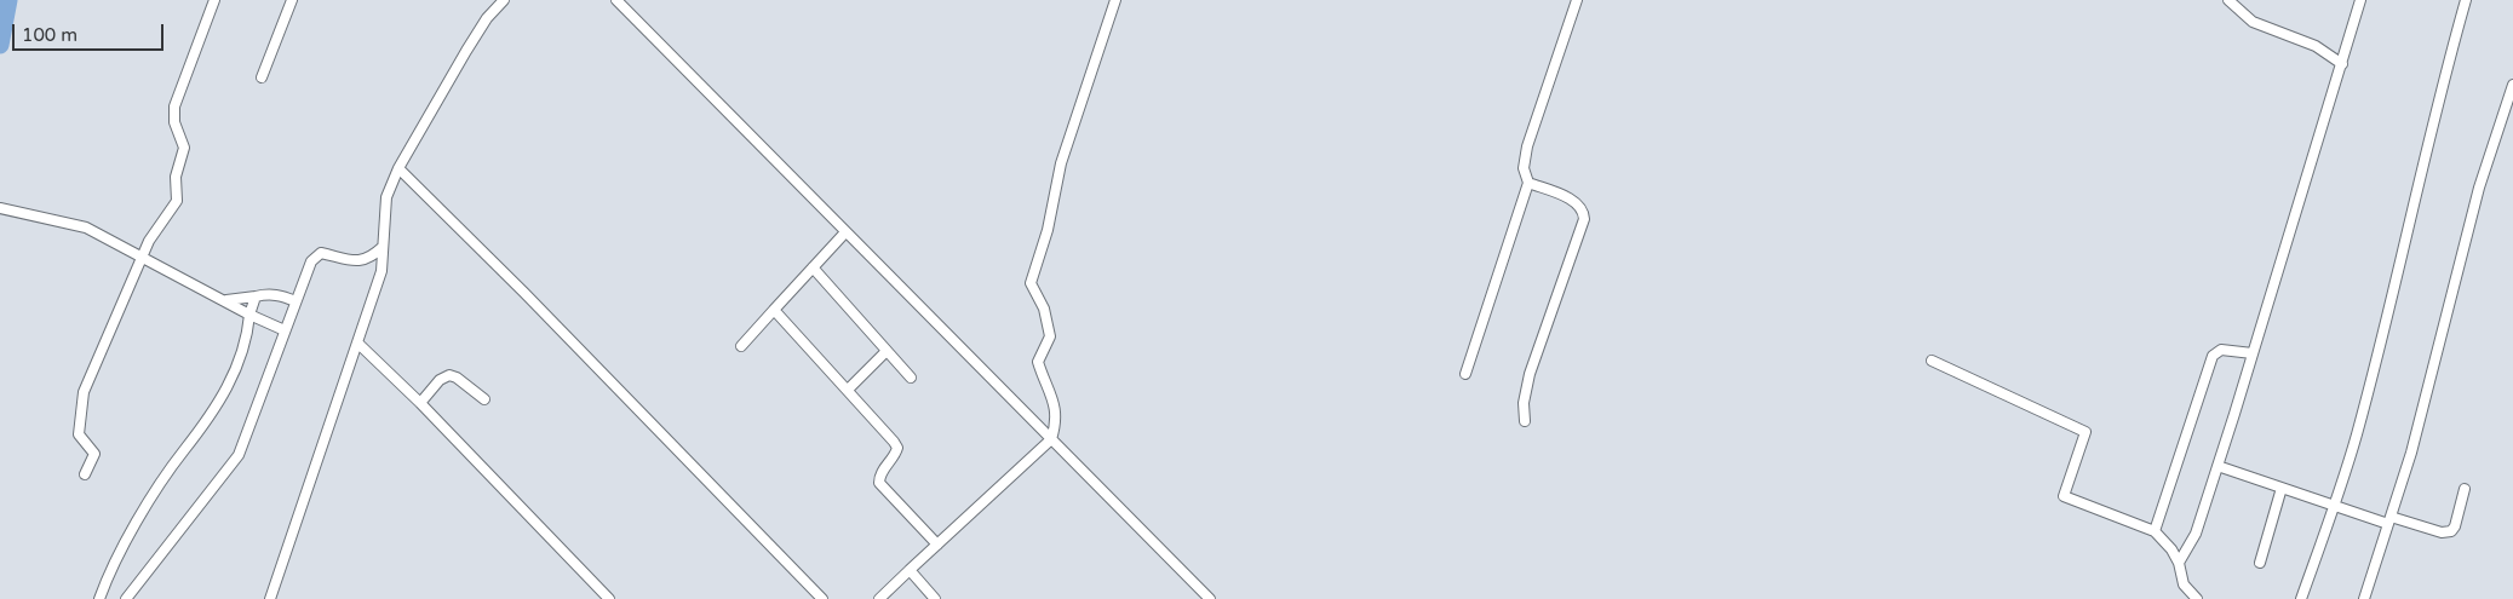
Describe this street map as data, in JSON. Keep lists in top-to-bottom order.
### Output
{
  "scale_bar": "100 m"
}
